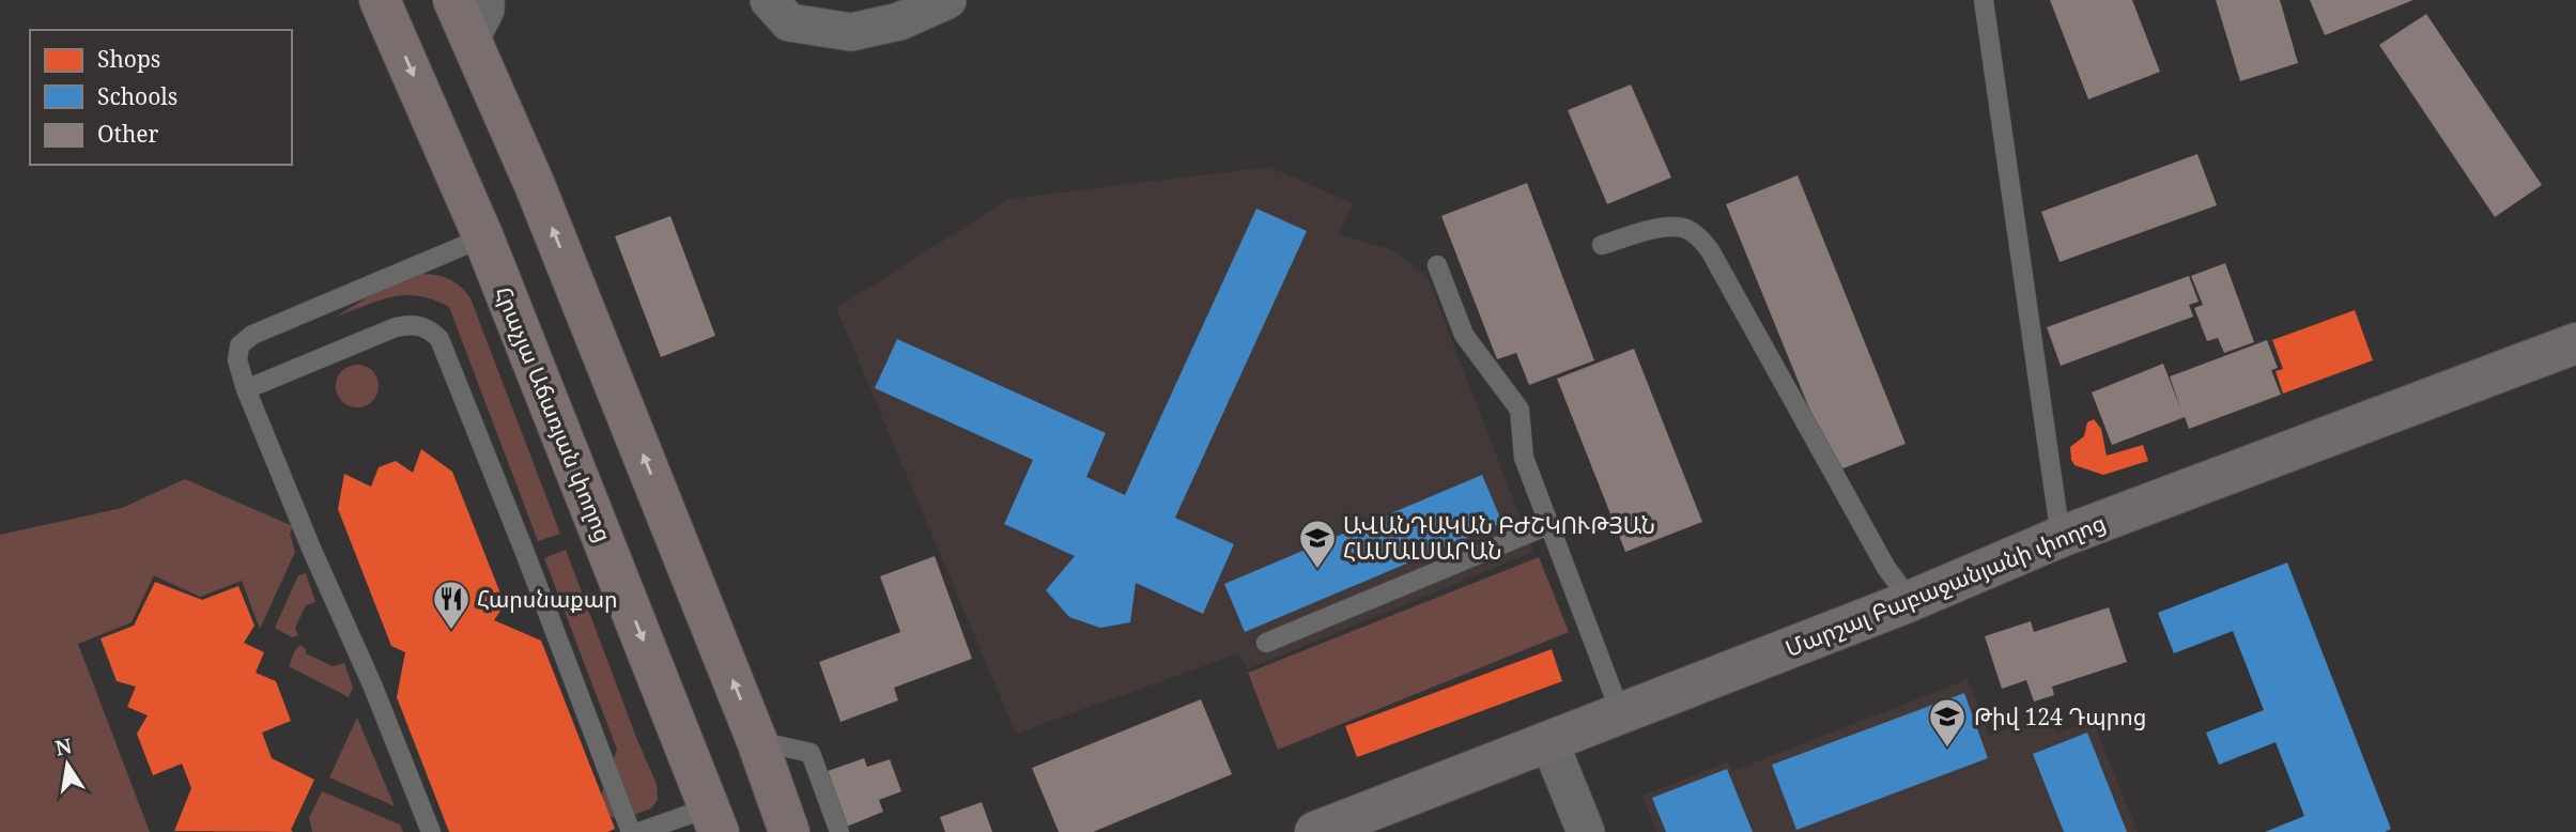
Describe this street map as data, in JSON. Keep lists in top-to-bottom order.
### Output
{
  "streets": {
    "highway": ["Հրաչյա Աճառյան փողոց"],
    "main road": ["Մարշալ Բաբաջանյանի փողոց"]
  },
  "places": {
    "school or university": ["ԱՎԱՆԴԱԿԱՆ ԲԺՇԿՈՒԹՅԱՆ ՀԱՄԱԼՍԱՐԱՆ", "Թիվ 124 Դպրոց"],
    "restaurant": ["Հարսնաքար"]
  },
  "legend": ["Shops", "Schools", "Other"],
  "north": "top"
}
